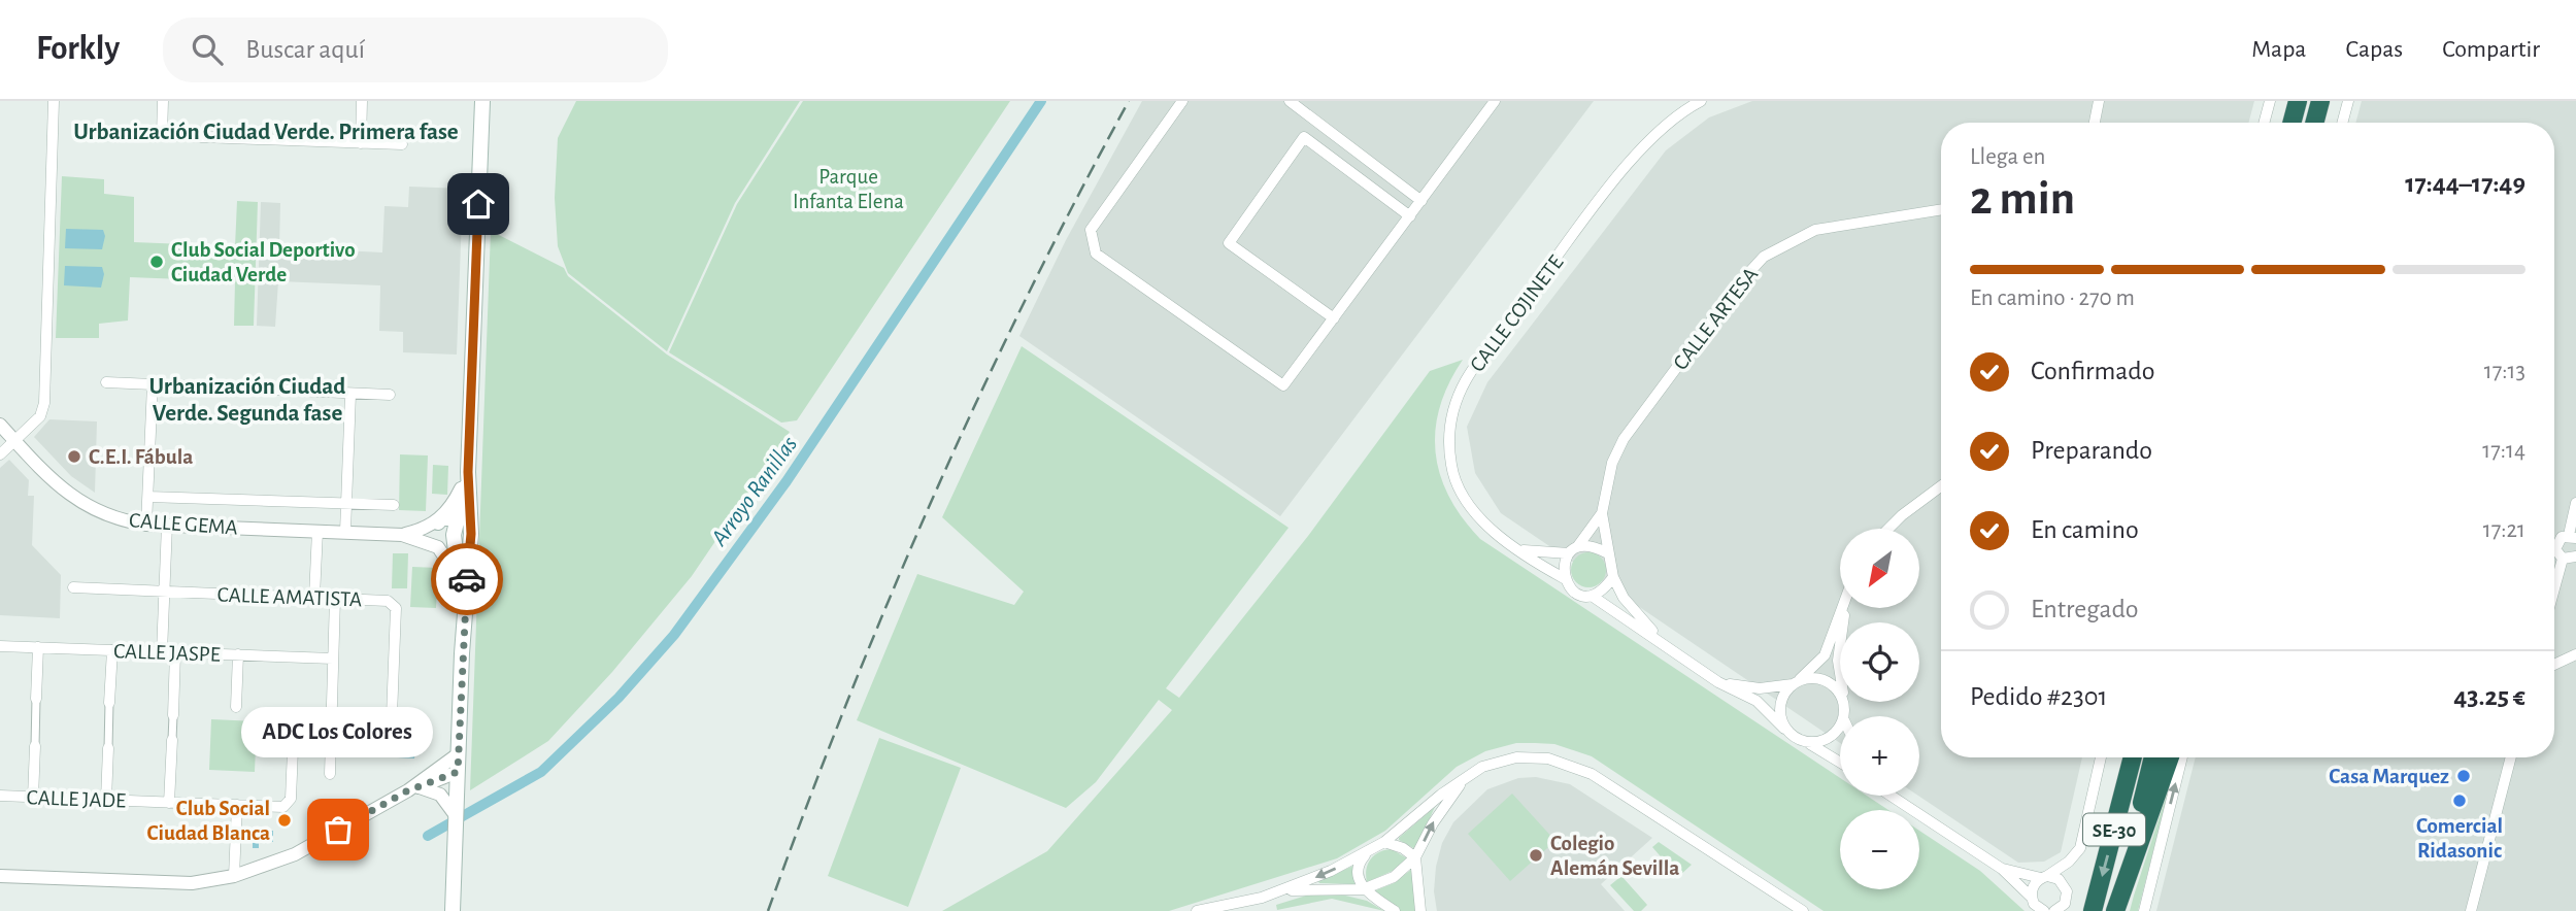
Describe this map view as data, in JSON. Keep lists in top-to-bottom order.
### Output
{
  "streets": {
    "highway": ["SE-30"],
    "street": [
      "CALLE COJINETE",
      "CALLE ARTESA",
      "CALLE GEMA",
      "CALLE AMATISTA",
      "CALLE JASPE",
      "CALLE JADE"
    ]
  },
  "crossings": [
    ["CALLE COJINETE", "CALLE ARTESA"]
  ],
  "districts": ["Urbanización Ciudad Verde. Primera fase", "Urbanización Ciudad Verde. Segunda fase"],
  "water": ["Arroyo Ranillas"],
  "parks": ["Parque Infanta Elena"],
  "places": [
    "Club Social Deportivo Ciudad Verde",
    "C.E.I. Fábula",
    "Casa Marquez",
    "Comercial Ridasonic",
    "Club Social Ciudad Blanca",
    "ADC Los Colores",
    "Colegio Alemán Sevilla"
  ],
  "north": "bottom left",
  "page": {
    "header": "Forkly",
    "search": "Buscar aquí",
    "nav": ["Mapa", "Capas", "Compartir"],
    "heading": ["2 min", "Llega en", "17:44–17:49"],
    "panel": ["Pedido #2301", "43.25 €"],
    "bar": "En camino · 270 m",
    "list": [
      ["Confirmado", "17:13"],
      ["Preparando", "17:14"],
      ["En camino", "17:21"],
      "Entregado"
    ],
    "map_buttons": ["+", "−"],
    "bubble": "ADC Los Colores"
  }
}
